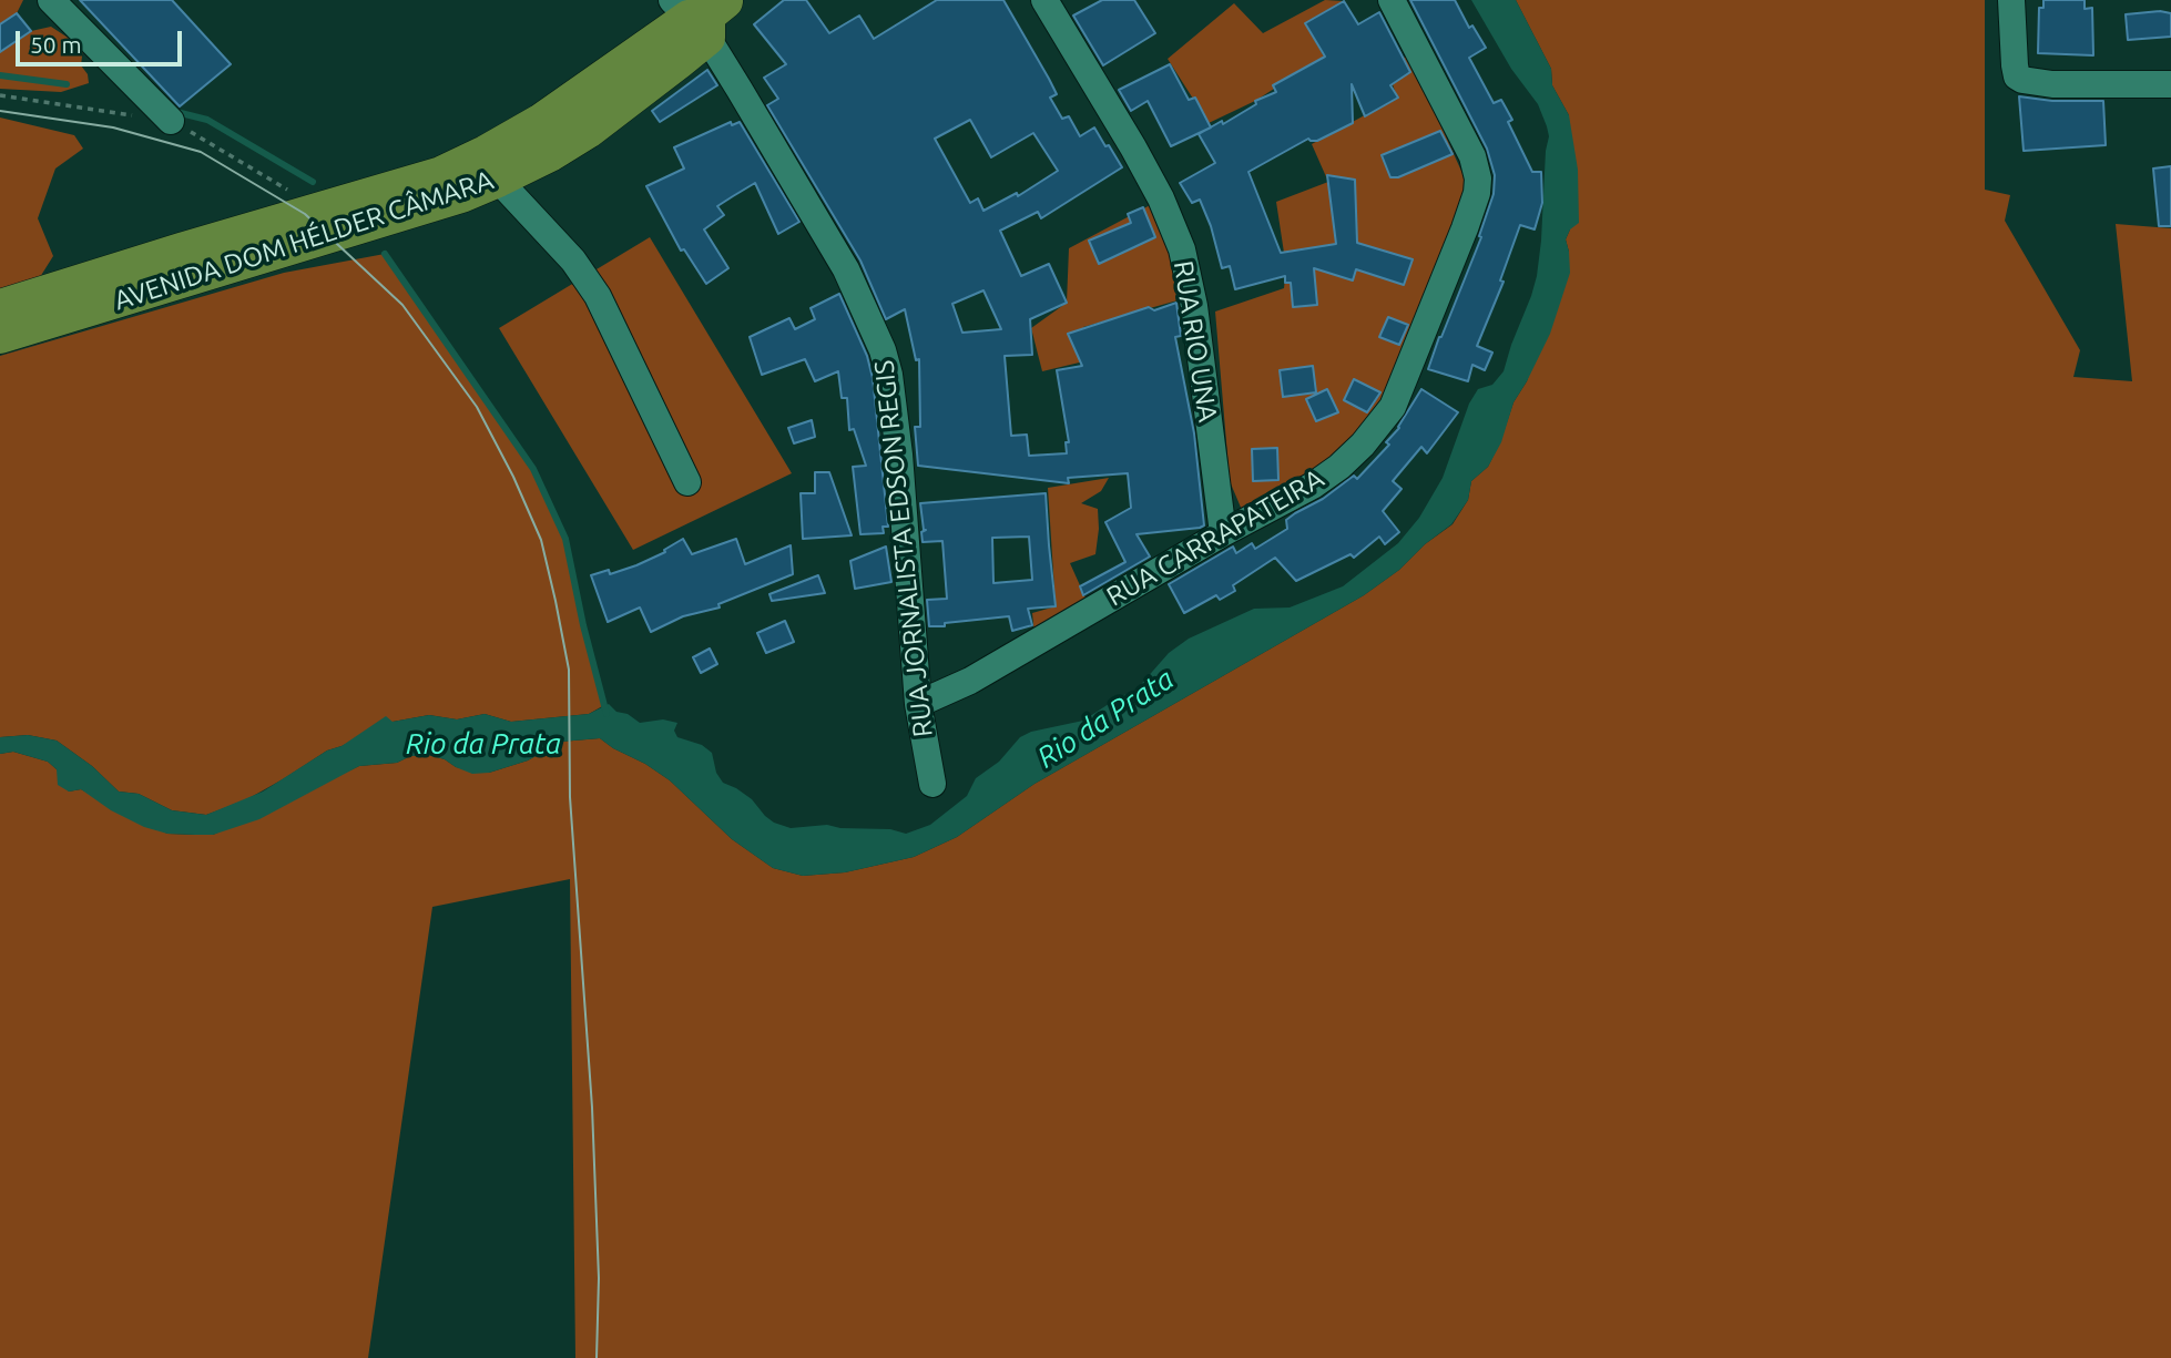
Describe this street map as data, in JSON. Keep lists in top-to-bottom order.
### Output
{
  "streets": {
    "main road": ["AVENIDA DOM HÉLDER CÂMARA"],
    "street": ["RUA RIO UNA", "RUA CARRAPATEIRA", "RUA JORNALISTA EDSON REGIS"]
  },
  "crossings": [
    ["AVENIDA DOM HÉLDER CÂMARA", "RUA JORNALISTA EDSON REGIS"],
    ["RUA RIO UNA", "RUA CARRAPATEIRA"],
    ["RUA CARRAPATEIRA", "RUA JORNALISTA EDSON REGIS"]
  ],
  "water": ["Rio da Prata"],
  "scale_bar": "50 m"
}
